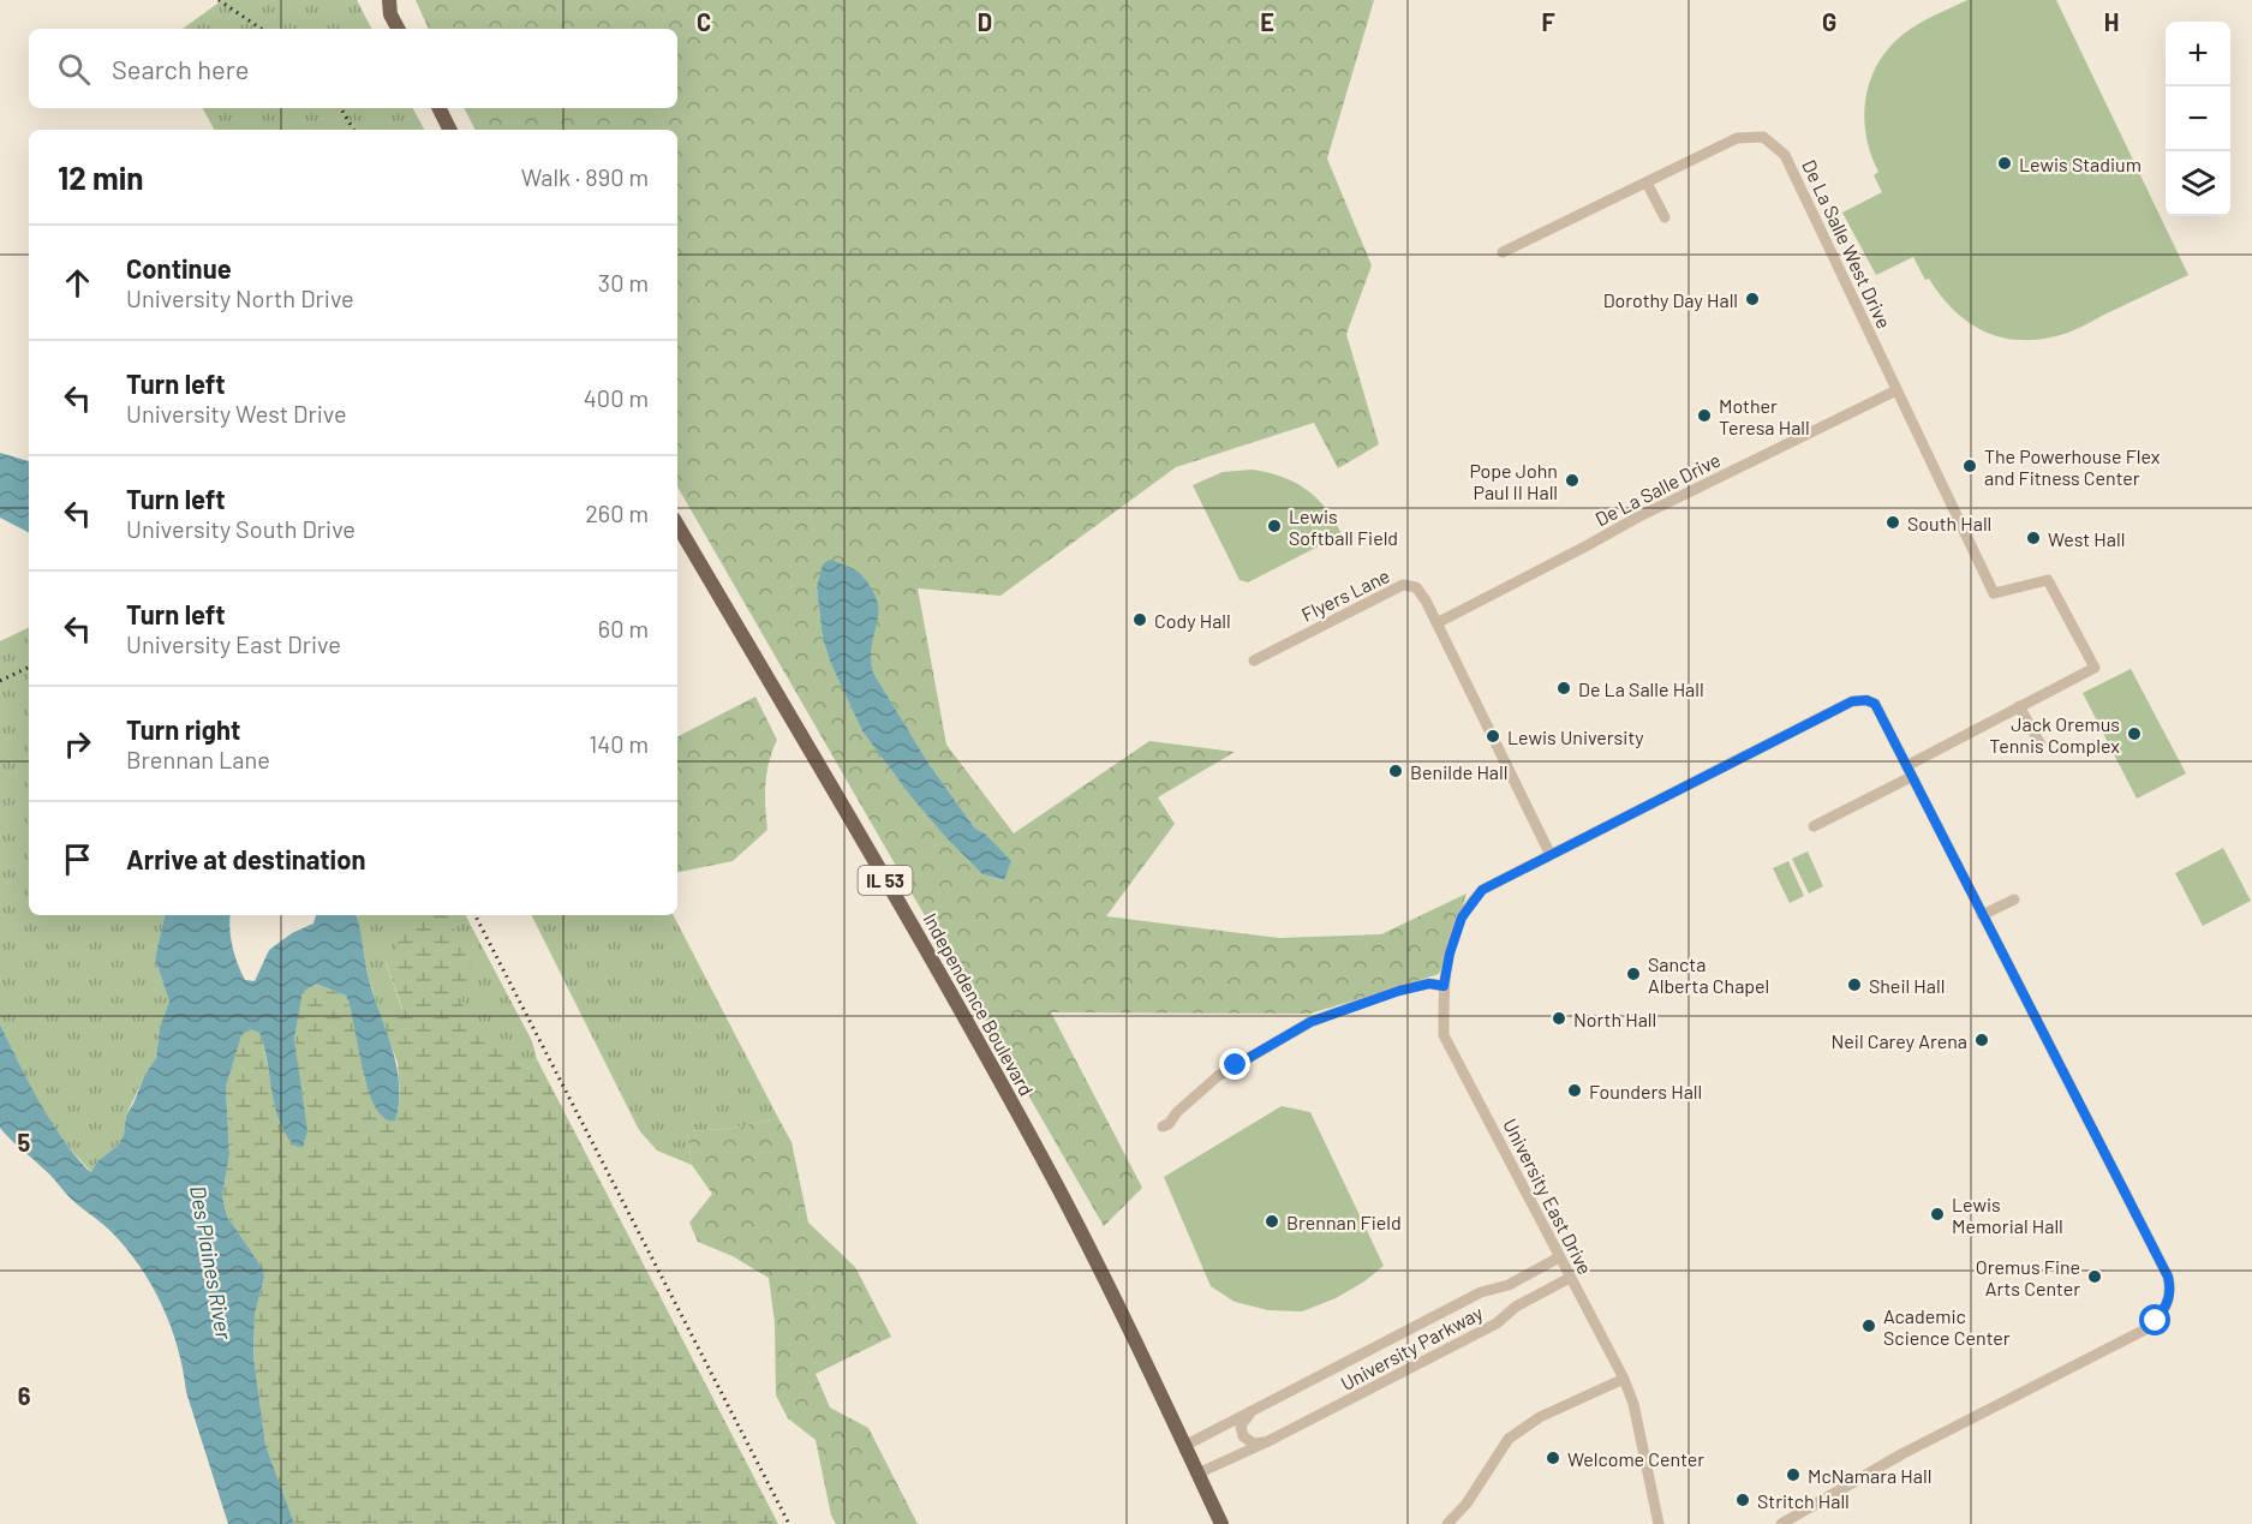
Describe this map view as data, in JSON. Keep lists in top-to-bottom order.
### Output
{
  "streets": {
    "main road": ["IL 53", "Independence Boulevard"],
    "street": [
      "De La Salle West Drive",
      "De La Salle Drive",
      "Flyers Lane",
      "University East Drive",
      "University Parkway"
    ]
  },
  "crossings": [
    ["De La Salle West Drive", "De La Salle Drive"],
    ["De La Salle Drive", "Flyers Lane"],
    ["Independence Boulevard", "University Parkway"],
    ["University East Drive", "University Parkway"]
  ],
  "water": ["Des Plaines River"],
  "places": [
    "Lewis Stadium",
    "Dorothy Day Hall",
    "Mother Teresa Hall",
    "The Powerhouse Flex and Fitness Center",
    "Pope John Paul II Hall",
    "South Hall",
    "Lewis Softball Field",
    "West Hall",
    "Cody Hall",
    "De La Salle Hall",
    "Jack Oremus Tennis Complex",
    "Lewis University",
    "Benilde Hall",
    "Sancta Alberta Chapel",
    "Sheil Hall",
    "North Hall",
    "Neil Carey Arena",
    "Founders Hall",
    "Lewis Memorial Hall",
    "Brennan Field",
    "Oremus Fine Arts Center",
    "Academic Science Center",
    "Welcome Center",
    "McNamara Hall",
    "Stritch Hall"
  ],
  "page": {
    "map_buttons": ["+", "−"],
    "search": "Search here",
    "heading": ["12 min", "Walk · 890 m"],
    "list": [
      ["Continue", "University North Drive", "30 m"],
      ["Turn left", "University West Drive", "400 m"],
      ["Turn left", "University South Drive", "260 m"],
      ["Turn left", "University East Drive", "60 m"],
      ["Turn right", "Brennan Lane", "140 m"],
      "Arrive at destination"
    ]
  },
  "grid": {
    "columns": [
      "C",
      "D",
      "E",
      "F",
      "G",
      "H"
    ],
    "rows": ["5", "6"]
  }
}
